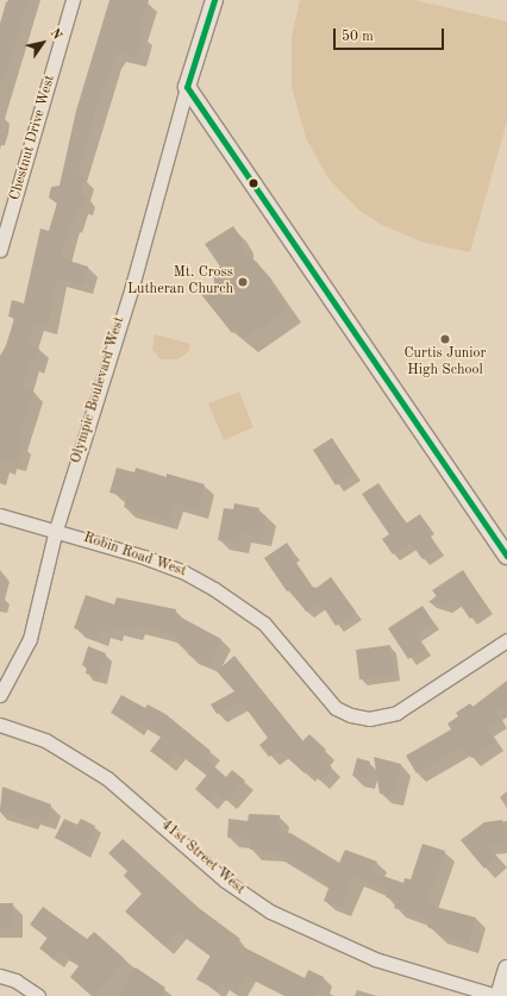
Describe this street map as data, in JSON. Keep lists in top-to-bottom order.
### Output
{
  "streets": {
    "street": [
      "Chestnut Drive West",
      "Olympic Boulevard West",
      "Robin Road West",
      "41st Street West"
    ]
  },
  "crossings": [
    ["Olympic Boulevard West", "Robin Road West"]
  ],
  "places": ["Mt. Cross Lutheran Church", "Curtis Junior High School"],
  "scale_bar": "50 m",
  "north": "top right"
}
